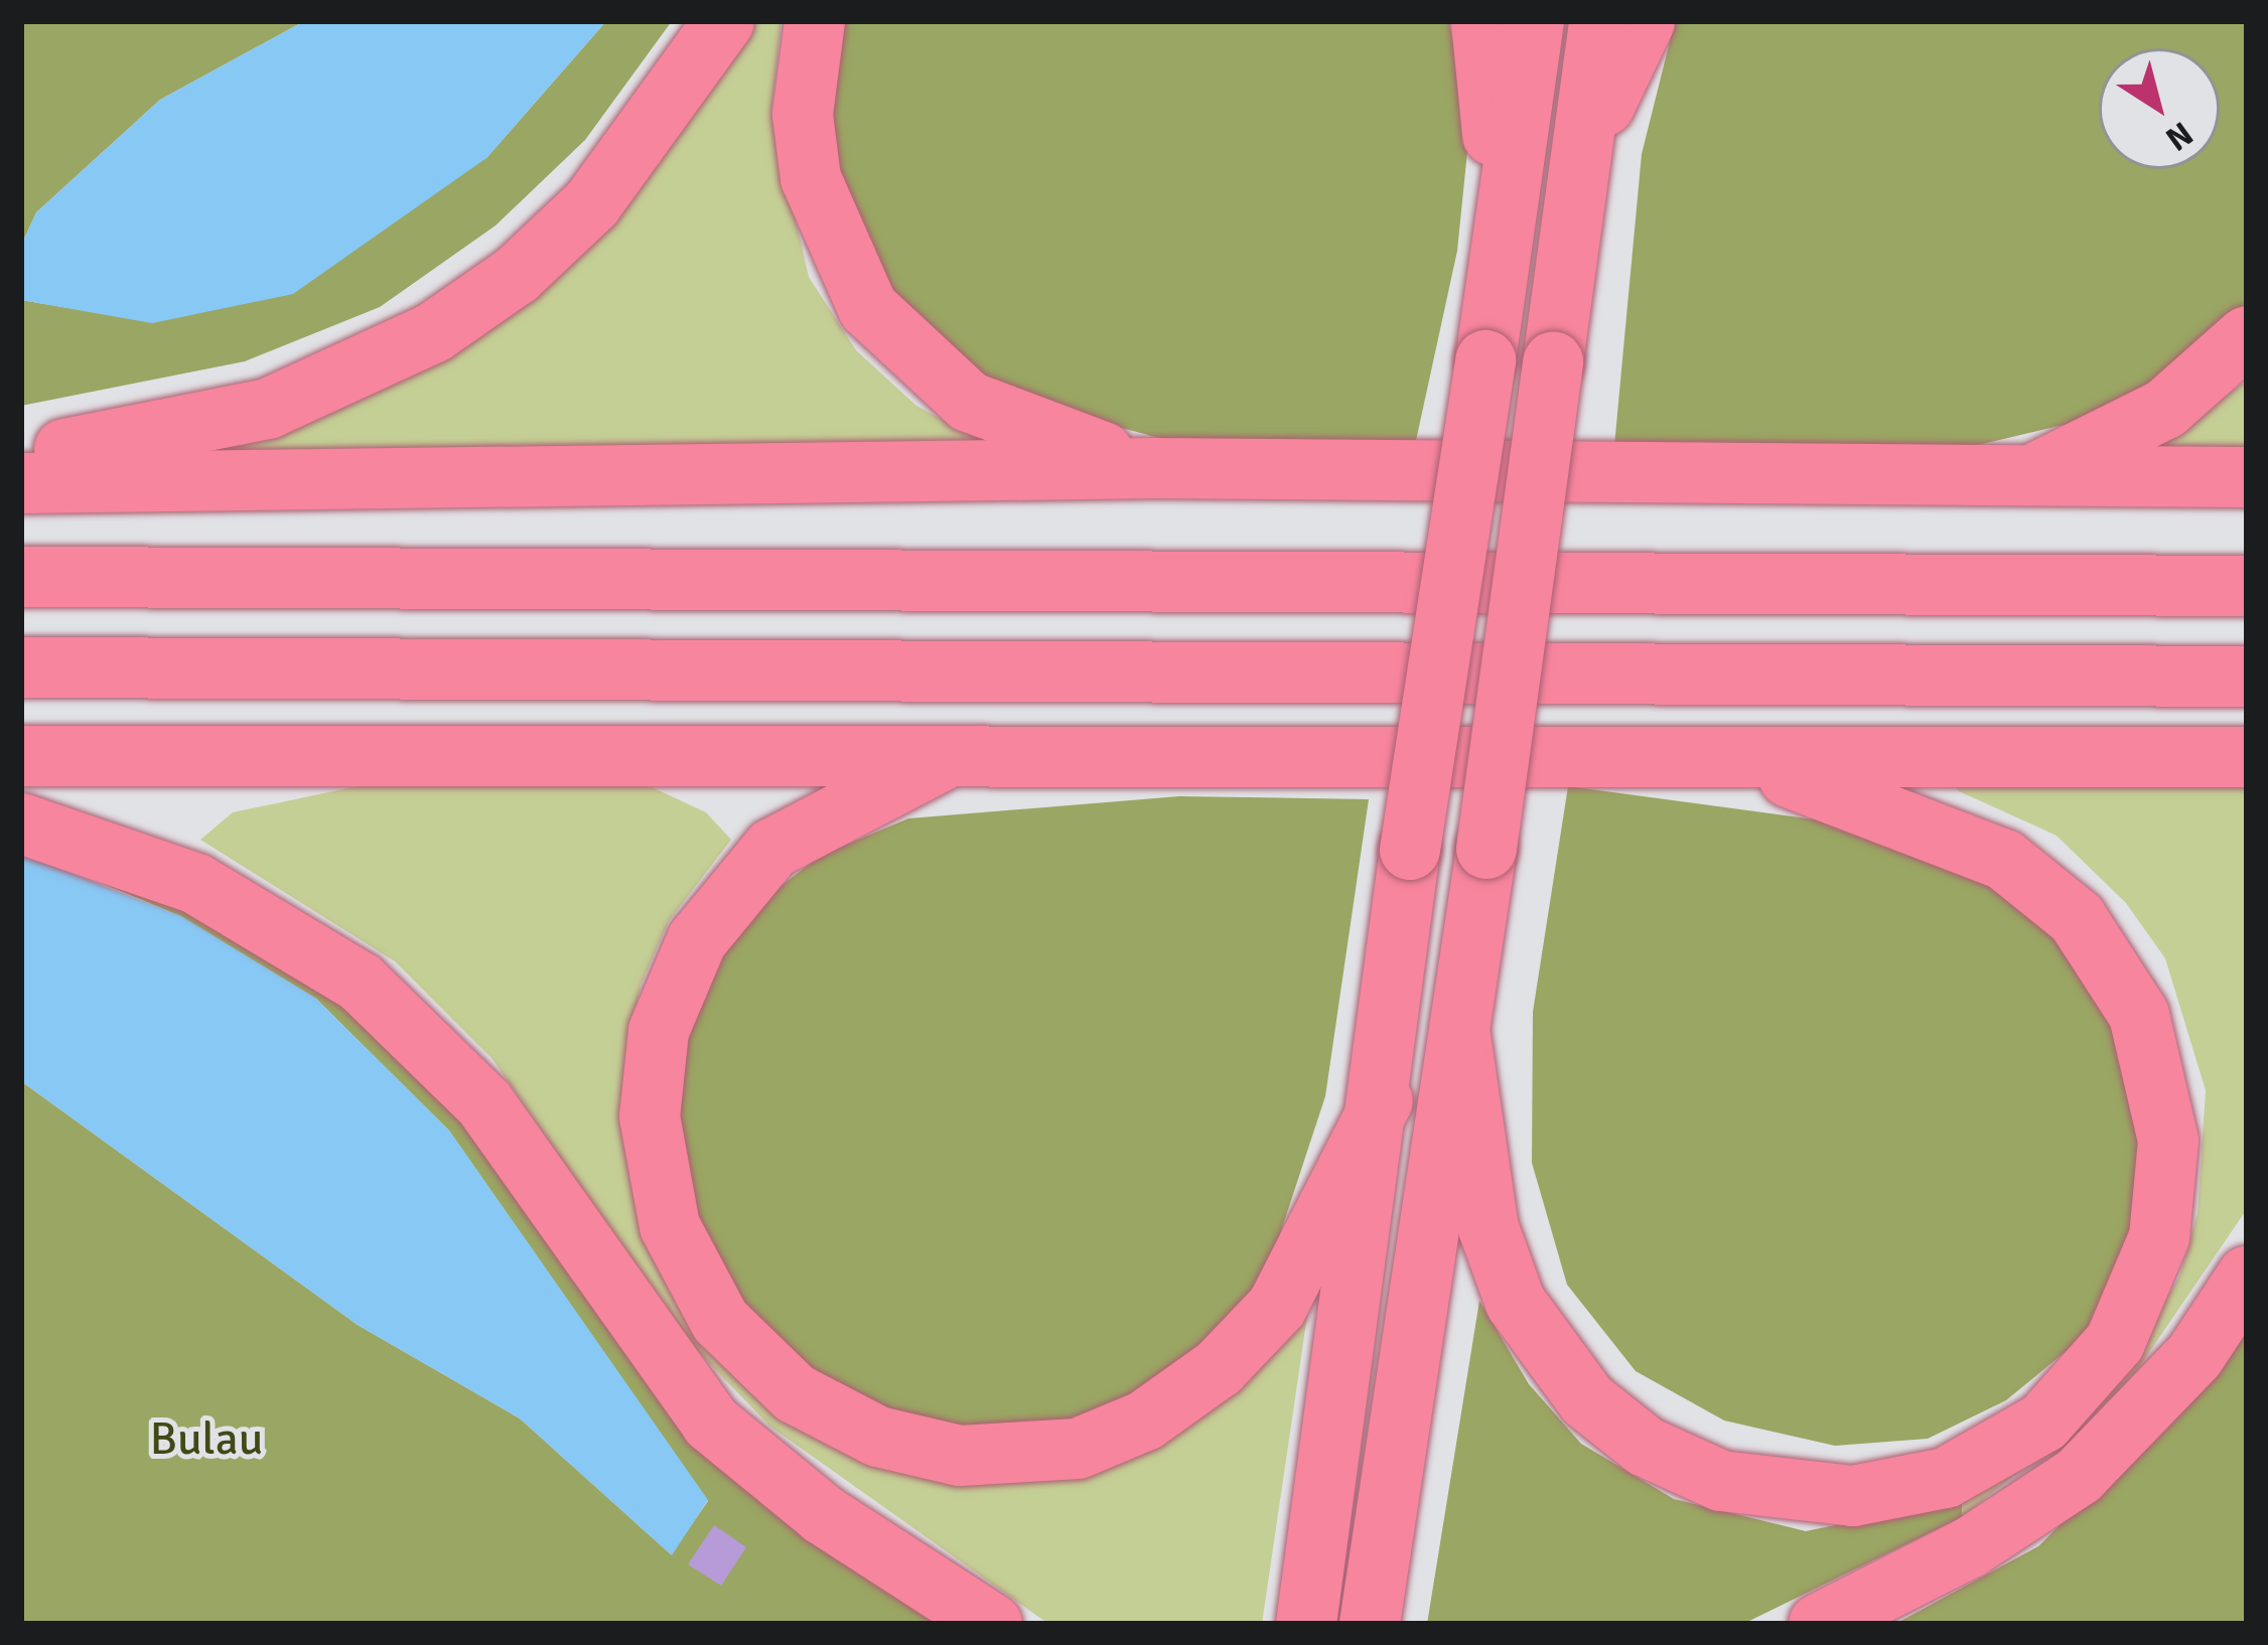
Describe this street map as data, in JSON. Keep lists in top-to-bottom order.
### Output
{
  "parks": ["Bulau"],
  "north": "bottom right"
}
